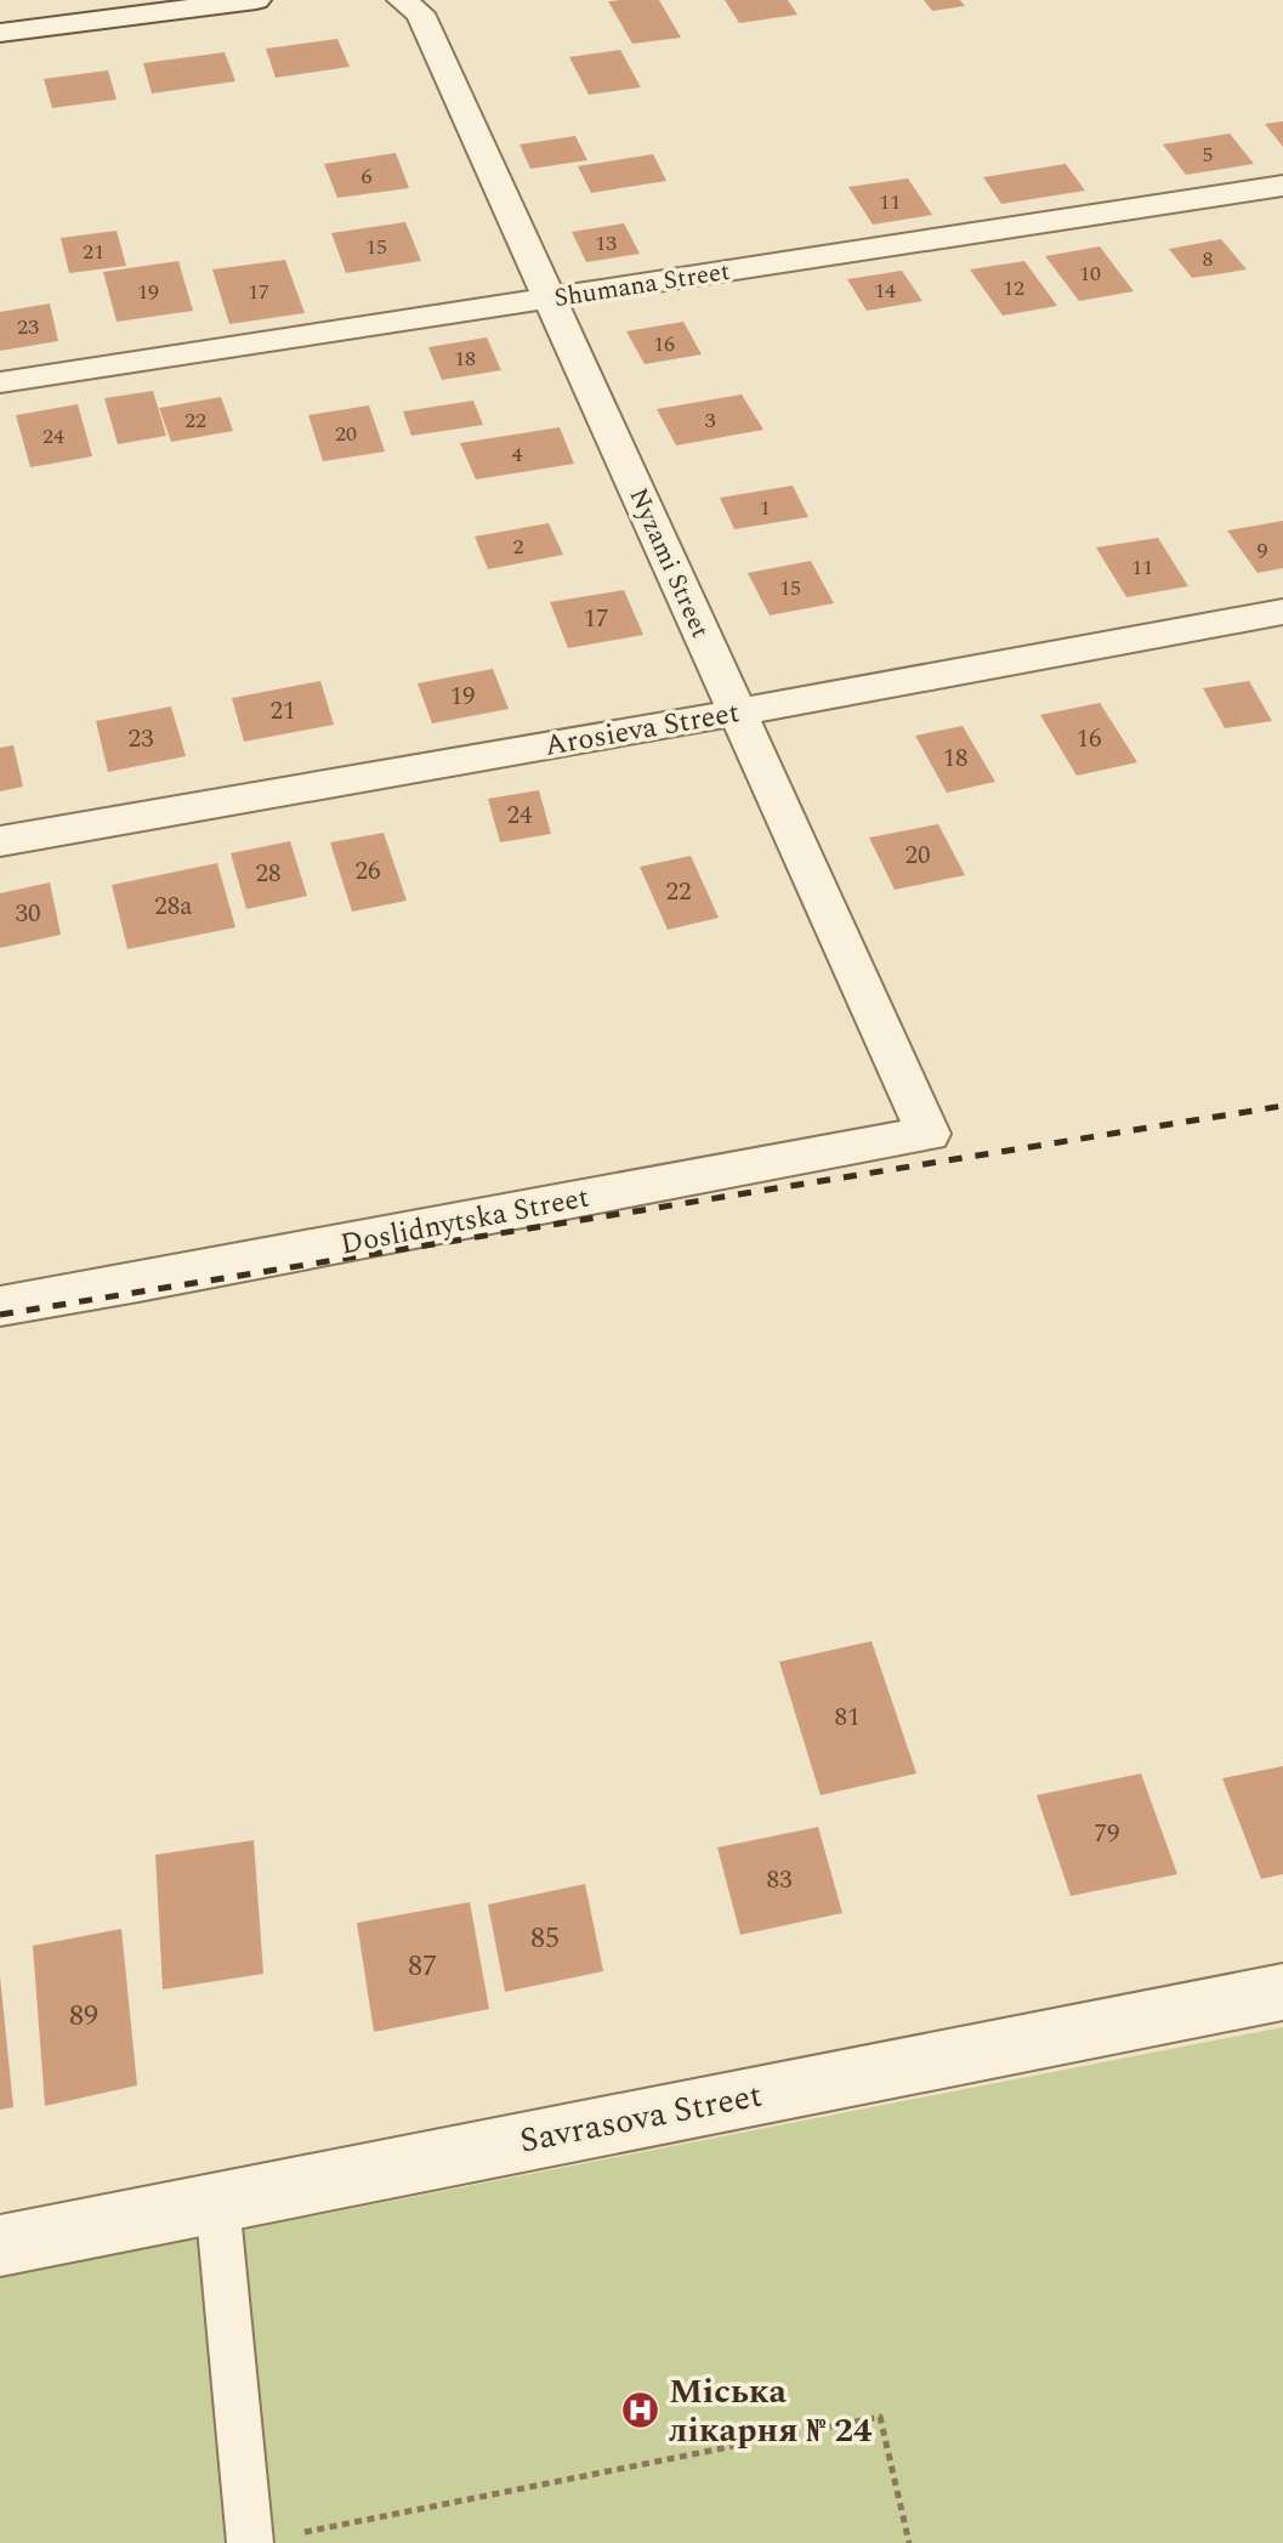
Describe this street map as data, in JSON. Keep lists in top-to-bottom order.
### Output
{
  "streets": {
    "street": [
      "Shumana Street",
      "Nyzami Street",
      "Arosieva Street",
      "Doslidnytska Street",
      "Savrasova Street"
    ]
  },
  "crossings": [
    ["Shumana Street", "Nyzami Street"],
    ["Nyzami Street", "Arosieva Street"],
    ["Nyzami Street", "Doslidnytska Street"]
  ],
  "places": {
    "hospital": ["Міська лікарня № 24"]
  },
  "house_numbers": [
    "5",
    "6",
    "11",
    "13",
    "15",
    "21",
    "8",
    "10",
    "12",
    "14",
    "19",
    "17",
    "23",
    "16",
    "18",
    "22",
    "3",
    "20",
    "24",
    "4",
    "1",
    "2",
    "9",
    "11",
    "15",
    "17",
    "19",
    "21",
    "23",
    "16",
    "18",
    "24",
    "20",
    "26",
    "28",
    "22",
    "28а",
    "30",
    "81",
    "79",
    "83",
    "85",
    "87",
    "89"
  ]
}
